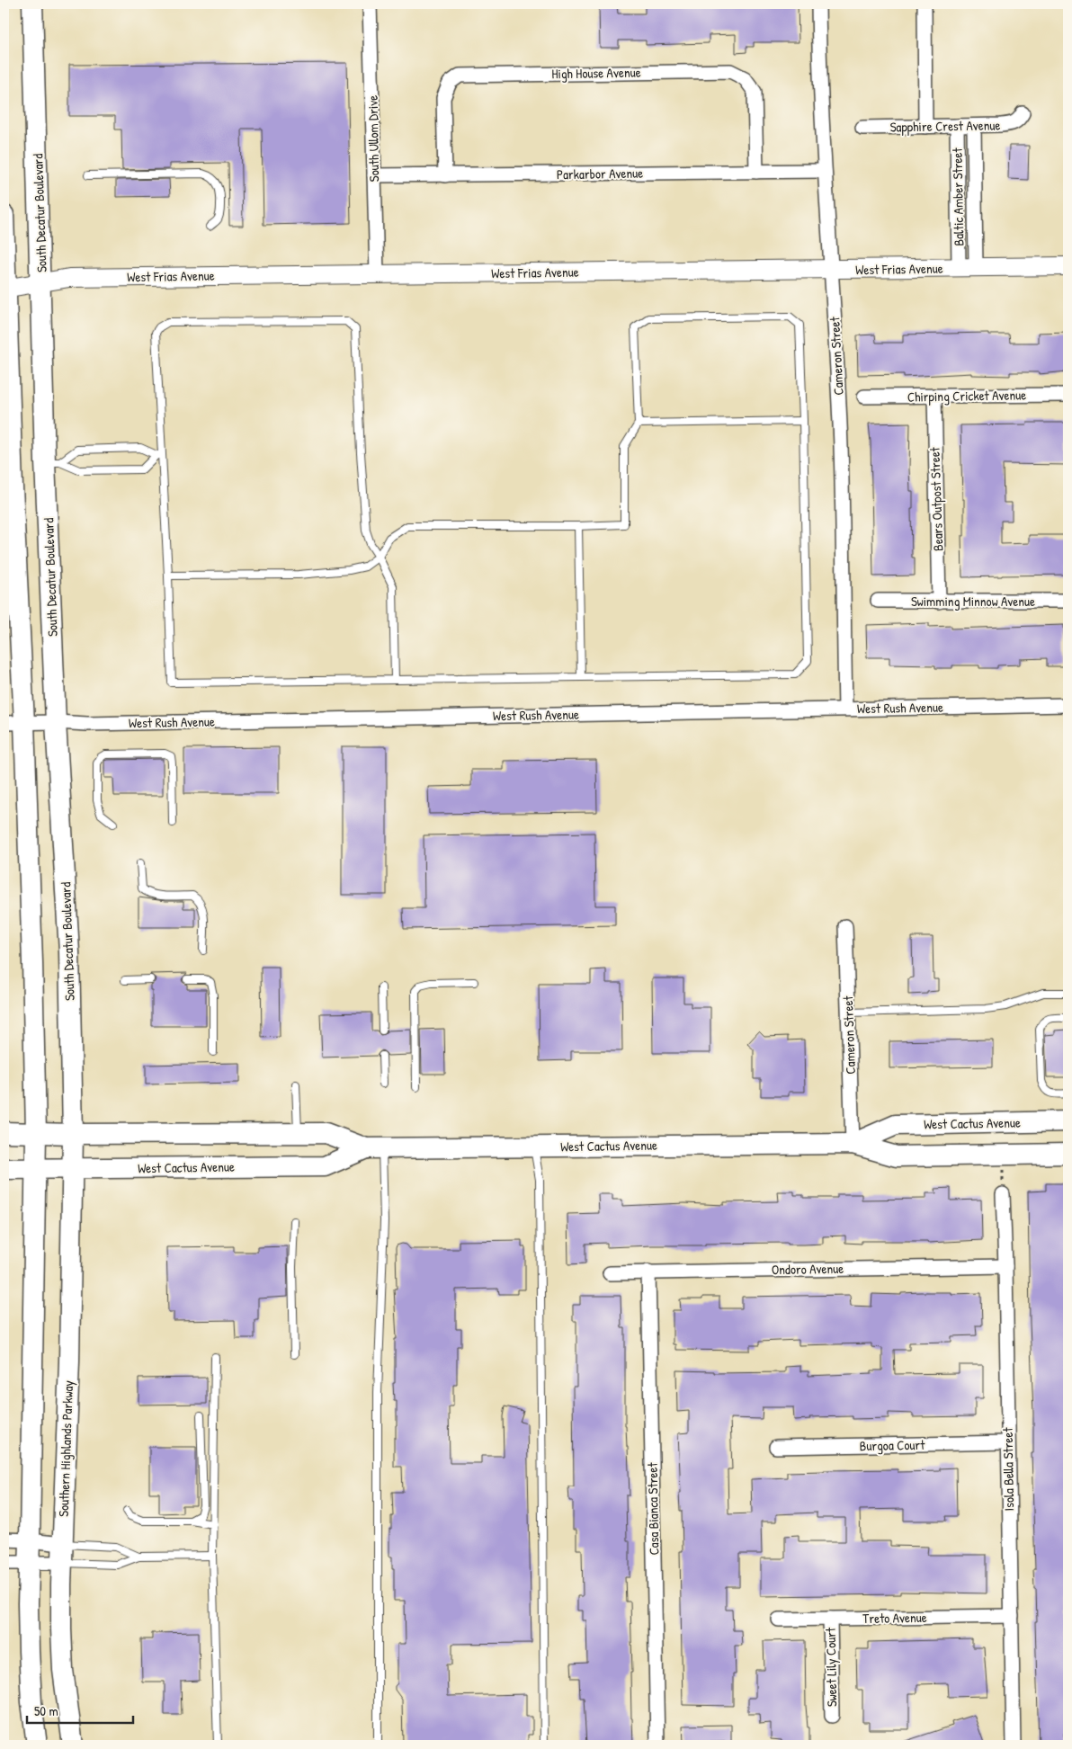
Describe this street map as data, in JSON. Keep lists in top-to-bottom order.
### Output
{
  "streets": {
    "main road": ["South Decatur Boulevard", "West Cactus Avenue", "Southern Highlands Parkway"],
    "street": [
      "High House Avenue",
      "Sapphire Crest Avenue",
      "South Ullom Drive",
      "Parkarbor Avenue",
      "Baltic Amber Street",
      "West Frias Avenue",
      "Cameron Street",
      "Chirping Cricket Avenue",
      "Bears Outpost Street",
      "Swimming Minnow Avenue",
      "West Rush Avenue",
      "Ondoro Avenue",
      "Burgoa Court",
      "Isola Bella Street",
      "Casa Bianca Street",
      "Treto Avenue",
      "Sweet Lily Court"
    ]
  },
  "crossings": [
    ["High House Avenue", "Parkarbor Avenue"],
    ["Sapphire Crest Avenue", "Baltic Amber Street"],
    ["South Ullom Drive", "Parkarbor Avenue"],
    ["South Ullom Drive", "West Frias Avenue"],
    ["Parkarbor Avenue", "Cameron Street"],
    ["Baltic Amber Street", "West Frias Avenue"],
    ["South Decatur Boulevard", "West Frias Avenue"],
    ["South Decatur Boulevard", "West Rush Avenue"],
    ["South Decatur Boulevard", "West Cactus Avenue"],
    ["South Decatur Boulevard", "Southern Highlands Parkway"],
    ["West Frias Avenue", "Cameron Street"],
    ["Cameron Street", "West Rush Avenue"],
    ["Cameron Street", "West Cactus Avenue"],
    ["Chirping Cricket Avenue", "Bears Outpost Street"],
    ["Bears Outpost Street", "Swimming Minnow Avenue"],
    ["West Cactus Avenue", "Southern Highlands Parkway"],
    ["Ondoro Avenue", "Isola Bella Street"],
    ["Ondoro Avenue", "Casa Bianca Street"],
    ["Burgoa Court", "Isola Bella Street"],
    ["Isola Bella Street", "Treto Avenue"],
    ["Treto Avenue", "Sweet Lily Court"]
  ],
  "scale_bar": "50 m"
}
